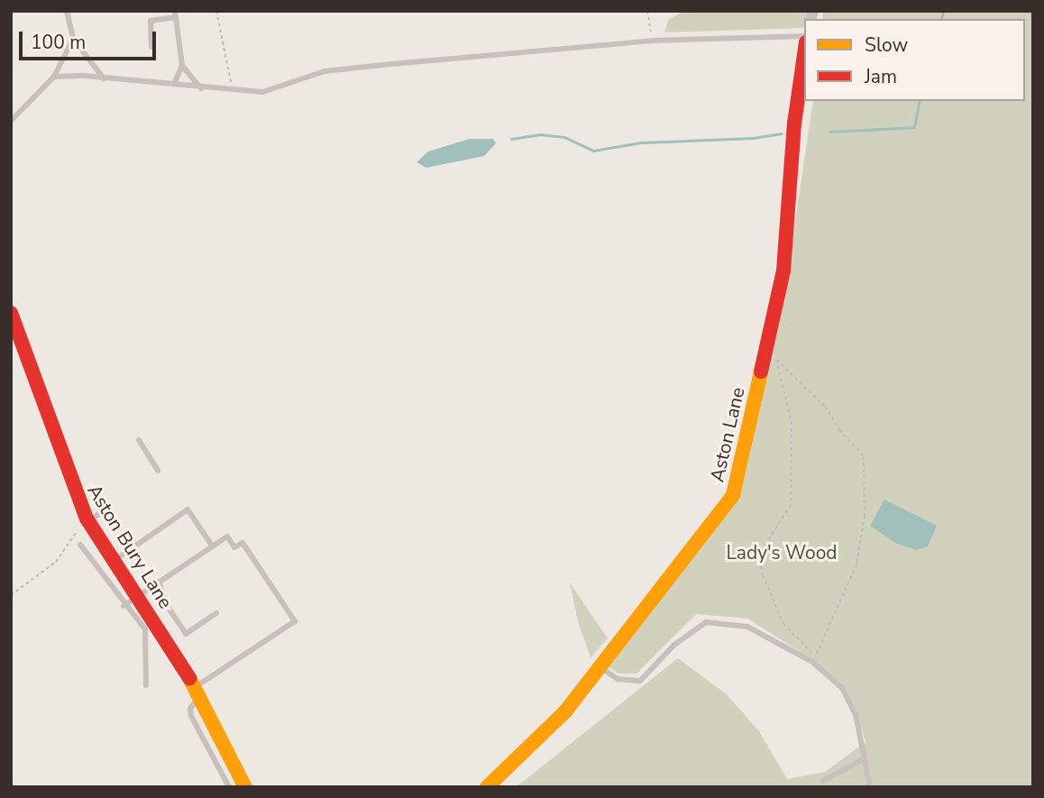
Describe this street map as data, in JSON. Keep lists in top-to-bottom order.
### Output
{
  "streets": {
    "street": ["Aston Lane", "Aston Bury Lane"]
  },
  "parks": ["Lady's Wood"],
  "legend": ["Slow", "Jam"],
  "scale_bar": "100 m"
}
